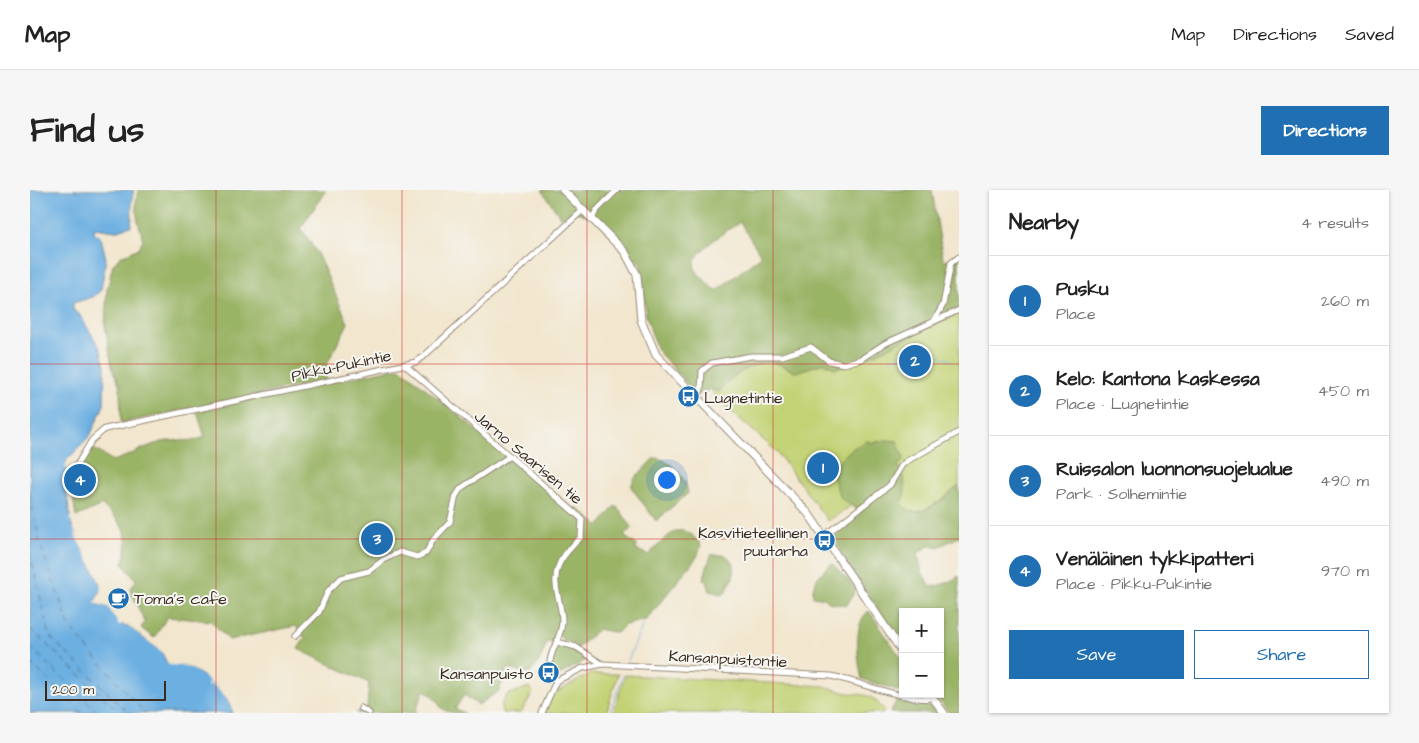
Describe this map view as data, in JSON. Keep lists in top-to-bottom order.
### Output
{
  "streets": {
    "street": ["Pikku-Pukintie", "Jarno Saarisen tie", "Kansanpuistontie"]
  },
  "crossings": [
    ["Pikku-Pukintie", "Jarno Saarisen tie"],
    ["Jarno Saarisen tie", "Kansanpuistontie"]
  ],
  "places": {
    "bus stop": ["Lugnetintie", "Kasvitieteellinen puutarha", "Kansanpuisto"],
    "cafe": ["Toma's cafe"]
  },
  "scale_bar": "200 m",
  "page": {
    "header": "Map",
    "nav": ["Map", "Directions", "Saved"],
    "title": "Find us",
    "buttons": [
      "Directions",
      ["Save", "Share"]
    ],
    "heading": ["Nearby", "4 results"],
    "list": [
      {
        "mark": "1",
        "name": "Pusku",
        "note": "Place",
        "value": "260 m"
      },
      {
        "mark": "2",
        "name": "Kelo: Kantona kaskessa",
        "note": "Place · Lugnetintie",
        "value": "450 m"
      },
      {
        "mark": "3",
        "name": "Ruissalon luonnonsuojelualue",
        "note": "Park · Solhemintie",
        "value": "490 m"
      },
      {
        "mark": "4",
        "name": "Venäläinen tykkipatteri",
        "note": "Place · Pikku-Pukintie",
        "value": "970 m"
      }
    ],
    "pins": [
      "2",
      "1",
      "4",
      "3"
    ],
    "map_buttons": ["+", "−"],
    "scale": "200 m"
  }
}
